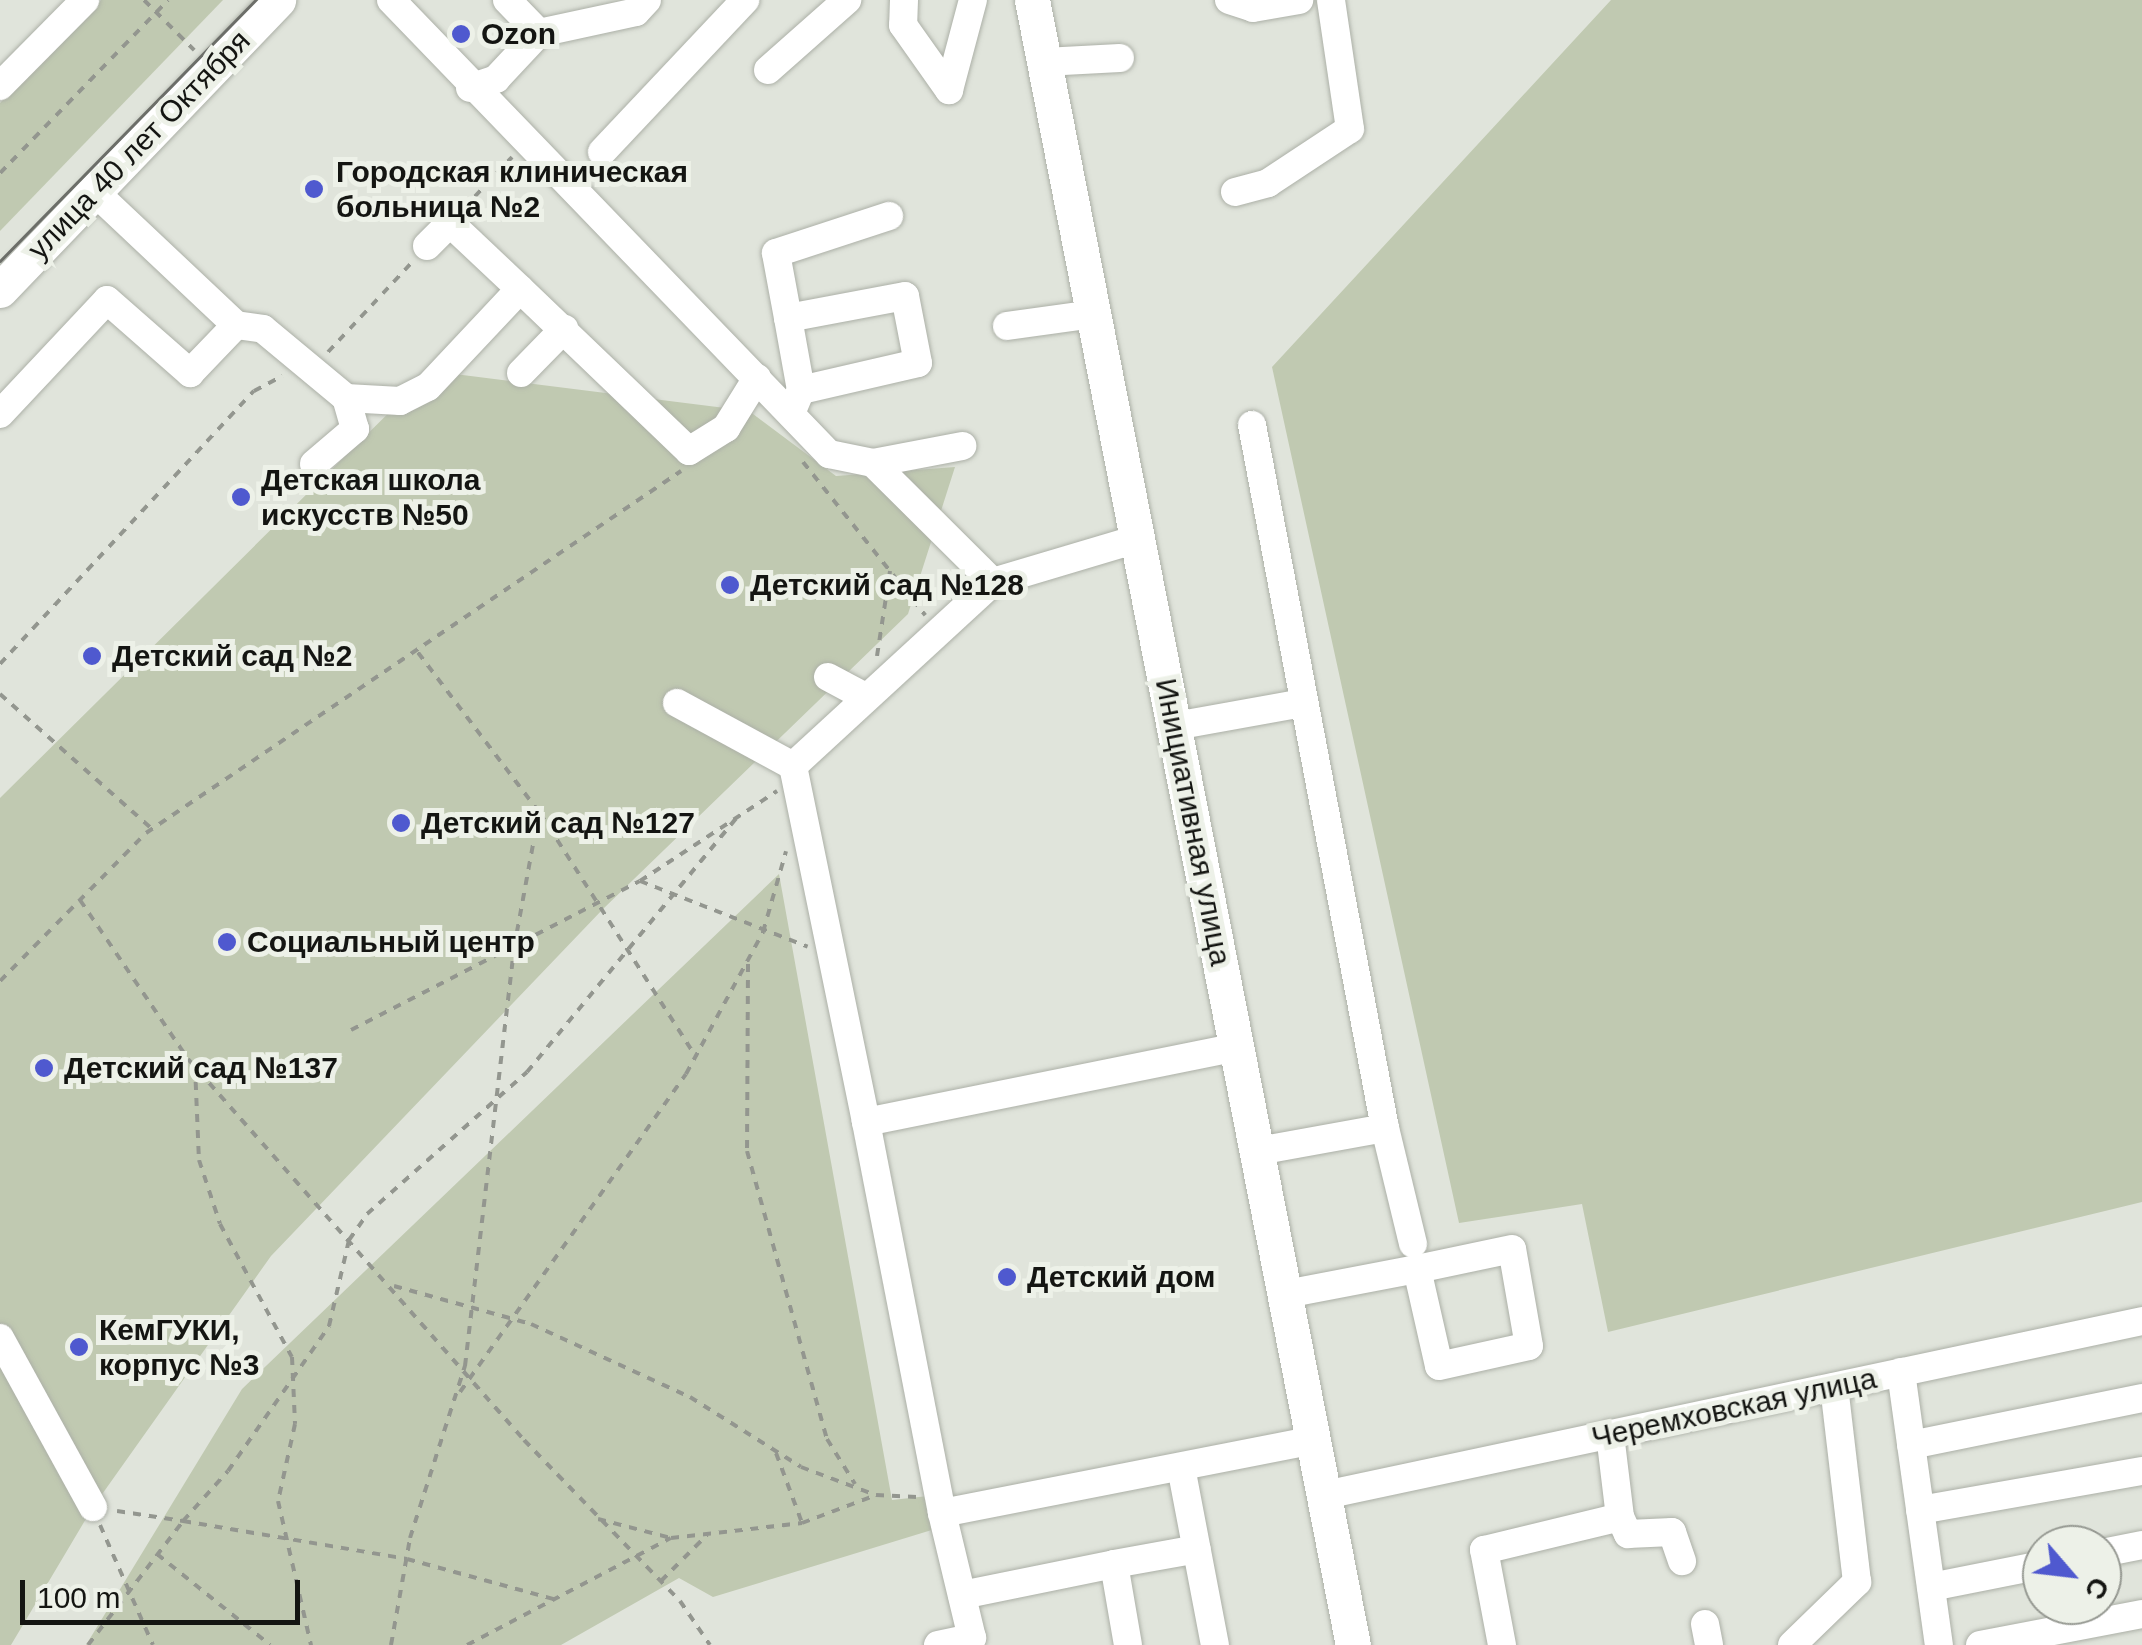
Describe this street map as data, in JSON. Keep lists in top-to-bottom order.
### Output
{
  "streets": {
    "main road": ["улица 40 лет Октября", "Инициативная улица"],
    "street": ["Черемховская улица"]
  },
  "crossings": [
    ["Инициативная улица", "Черемховская улица"]
  ],
  "places": [
    "Ozon",
    "Городская клиническая больница №2",
    "Детская школа искусств №50",
    "Детский сад №128",
    "Детский сад №2",
    "Детский сад №127",
    "Социальный центр",
    "Детский сад №137",
    "Детский дом",
    "КемГУКИ, корпус №3"
  ],
  "scale_bar": "100 m",
  "north": "bottom right"
}
